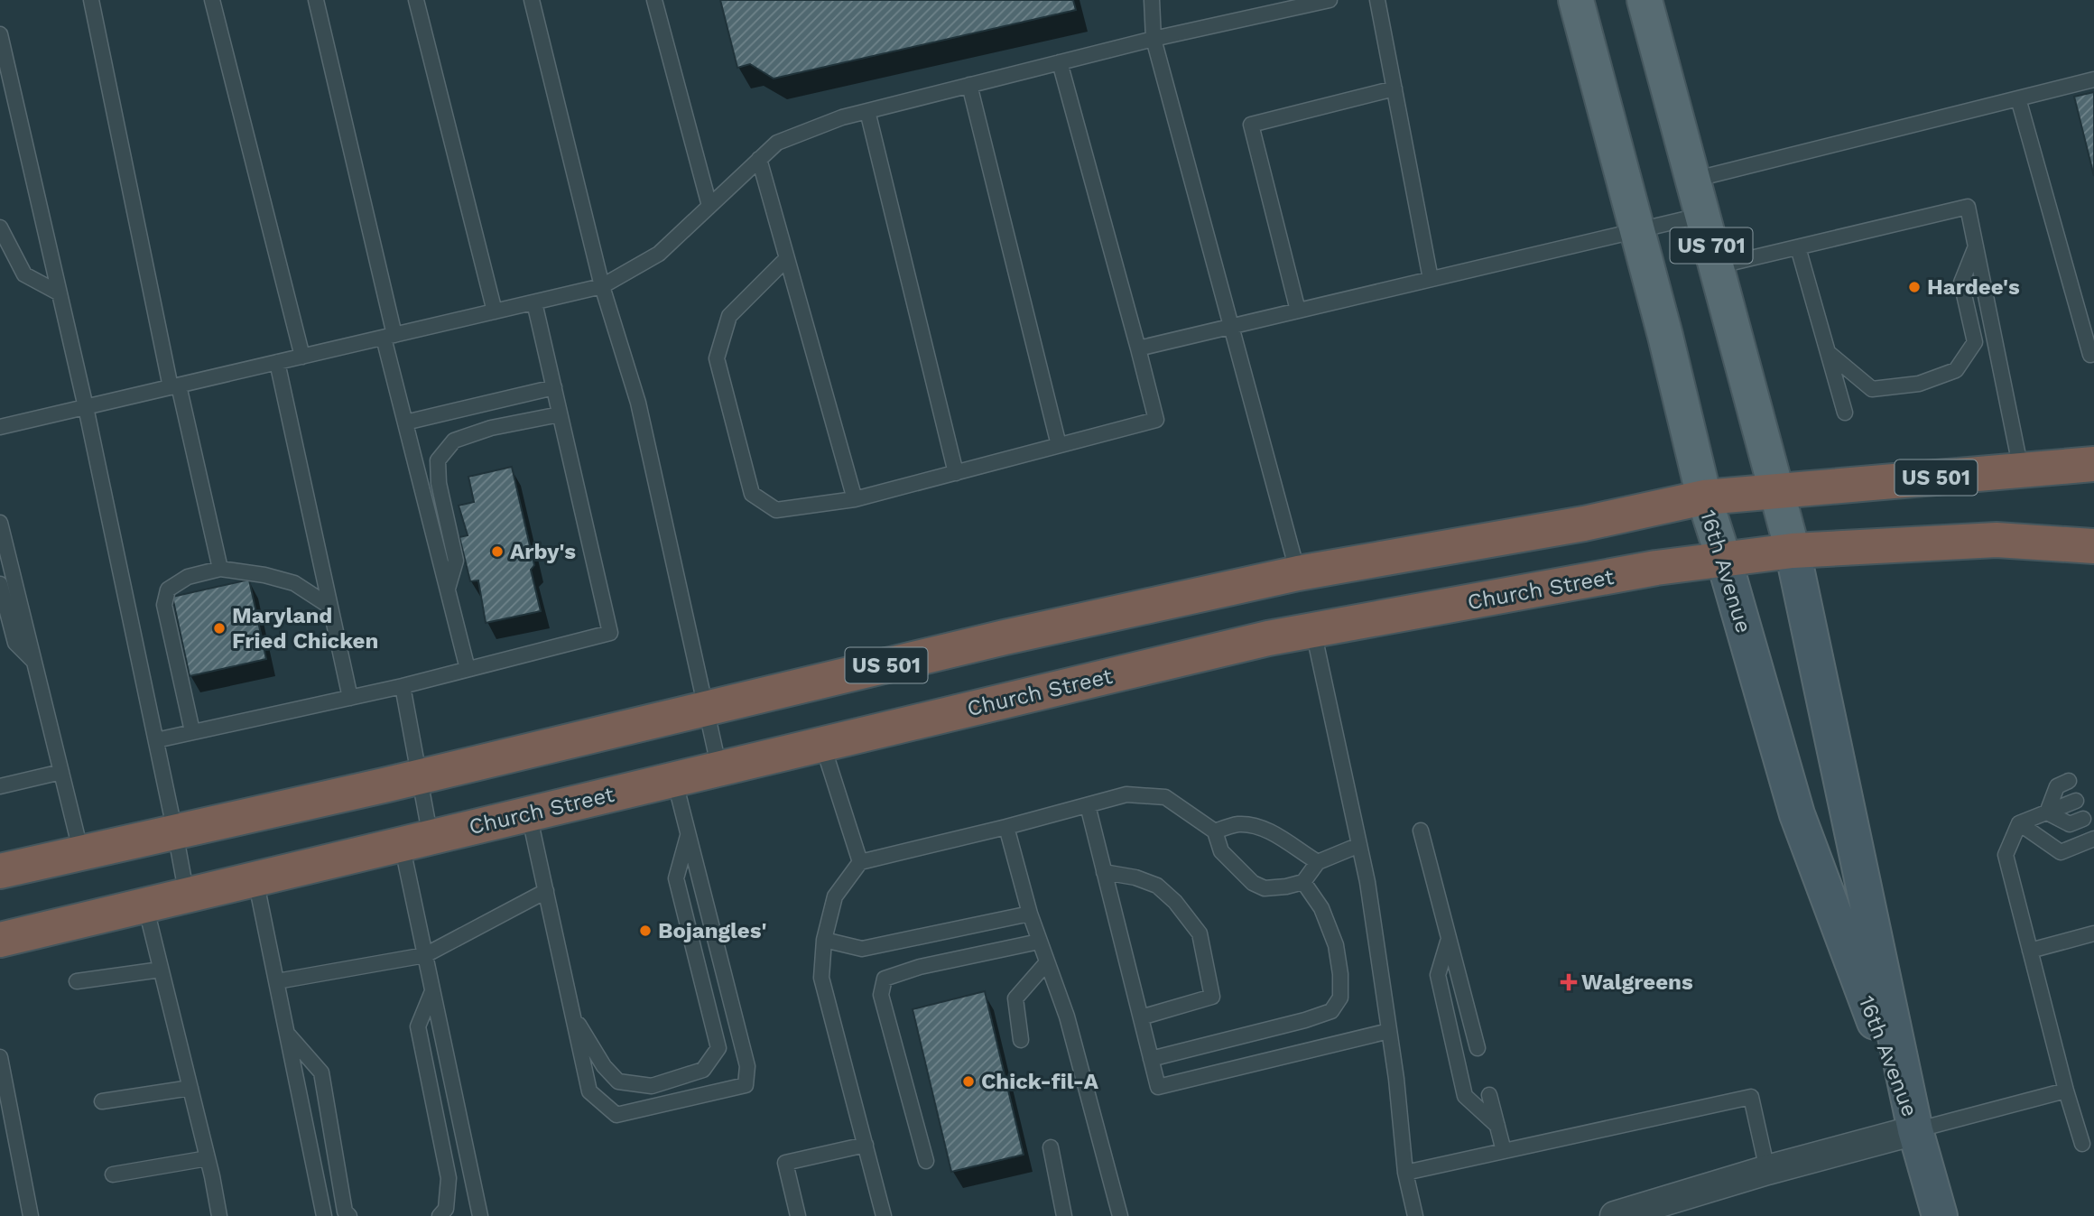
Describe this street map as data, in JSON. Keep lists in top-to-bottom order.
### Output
{
  "streets": {
    "highway": ["US 501", "Church Street"],
    "main road": ["US 701", "16th Avenue"]
  },
  "crossings": [
    ["US 501", "16th Avenue"],
    ["16th Avenue", "Church Street"]
  ],
  "places": {
    "other": [
      "Hardee's",
      "Arby's",
      "Maryland Fried Chicken",
      "Bojangles'",
      "Chick-fil-A"
    ],
    "health": ["Walgreens"]
  }
}
